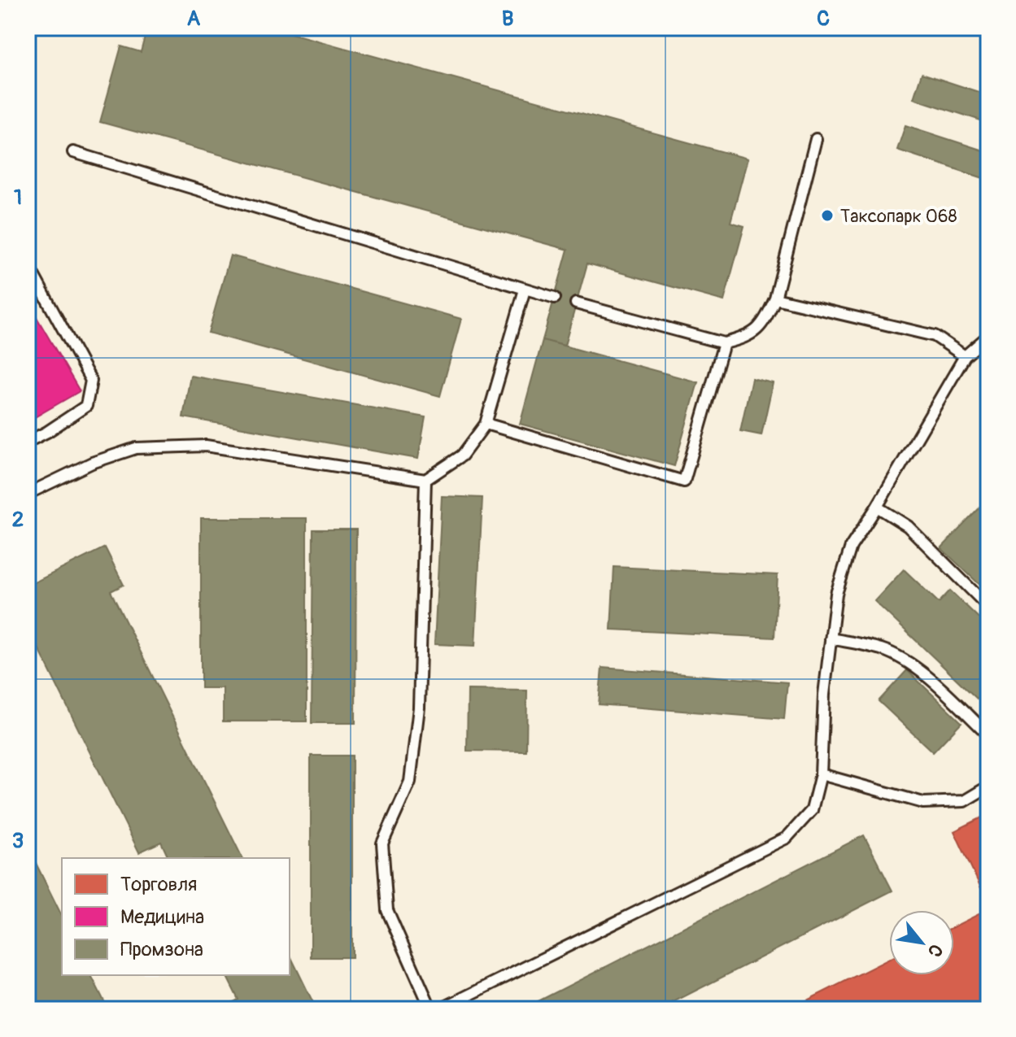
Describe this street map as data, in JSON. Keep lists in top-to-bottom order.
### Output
{
  "places": ["Таксопарк 068"],
  "legend": ["Торговля", "Медицина", "Промзона"],
  "north": "bottom right",
  "grid": {
    "columns": ["A", "B", "C"],
    "rows": ["1", "2", "3"]
  }
}
